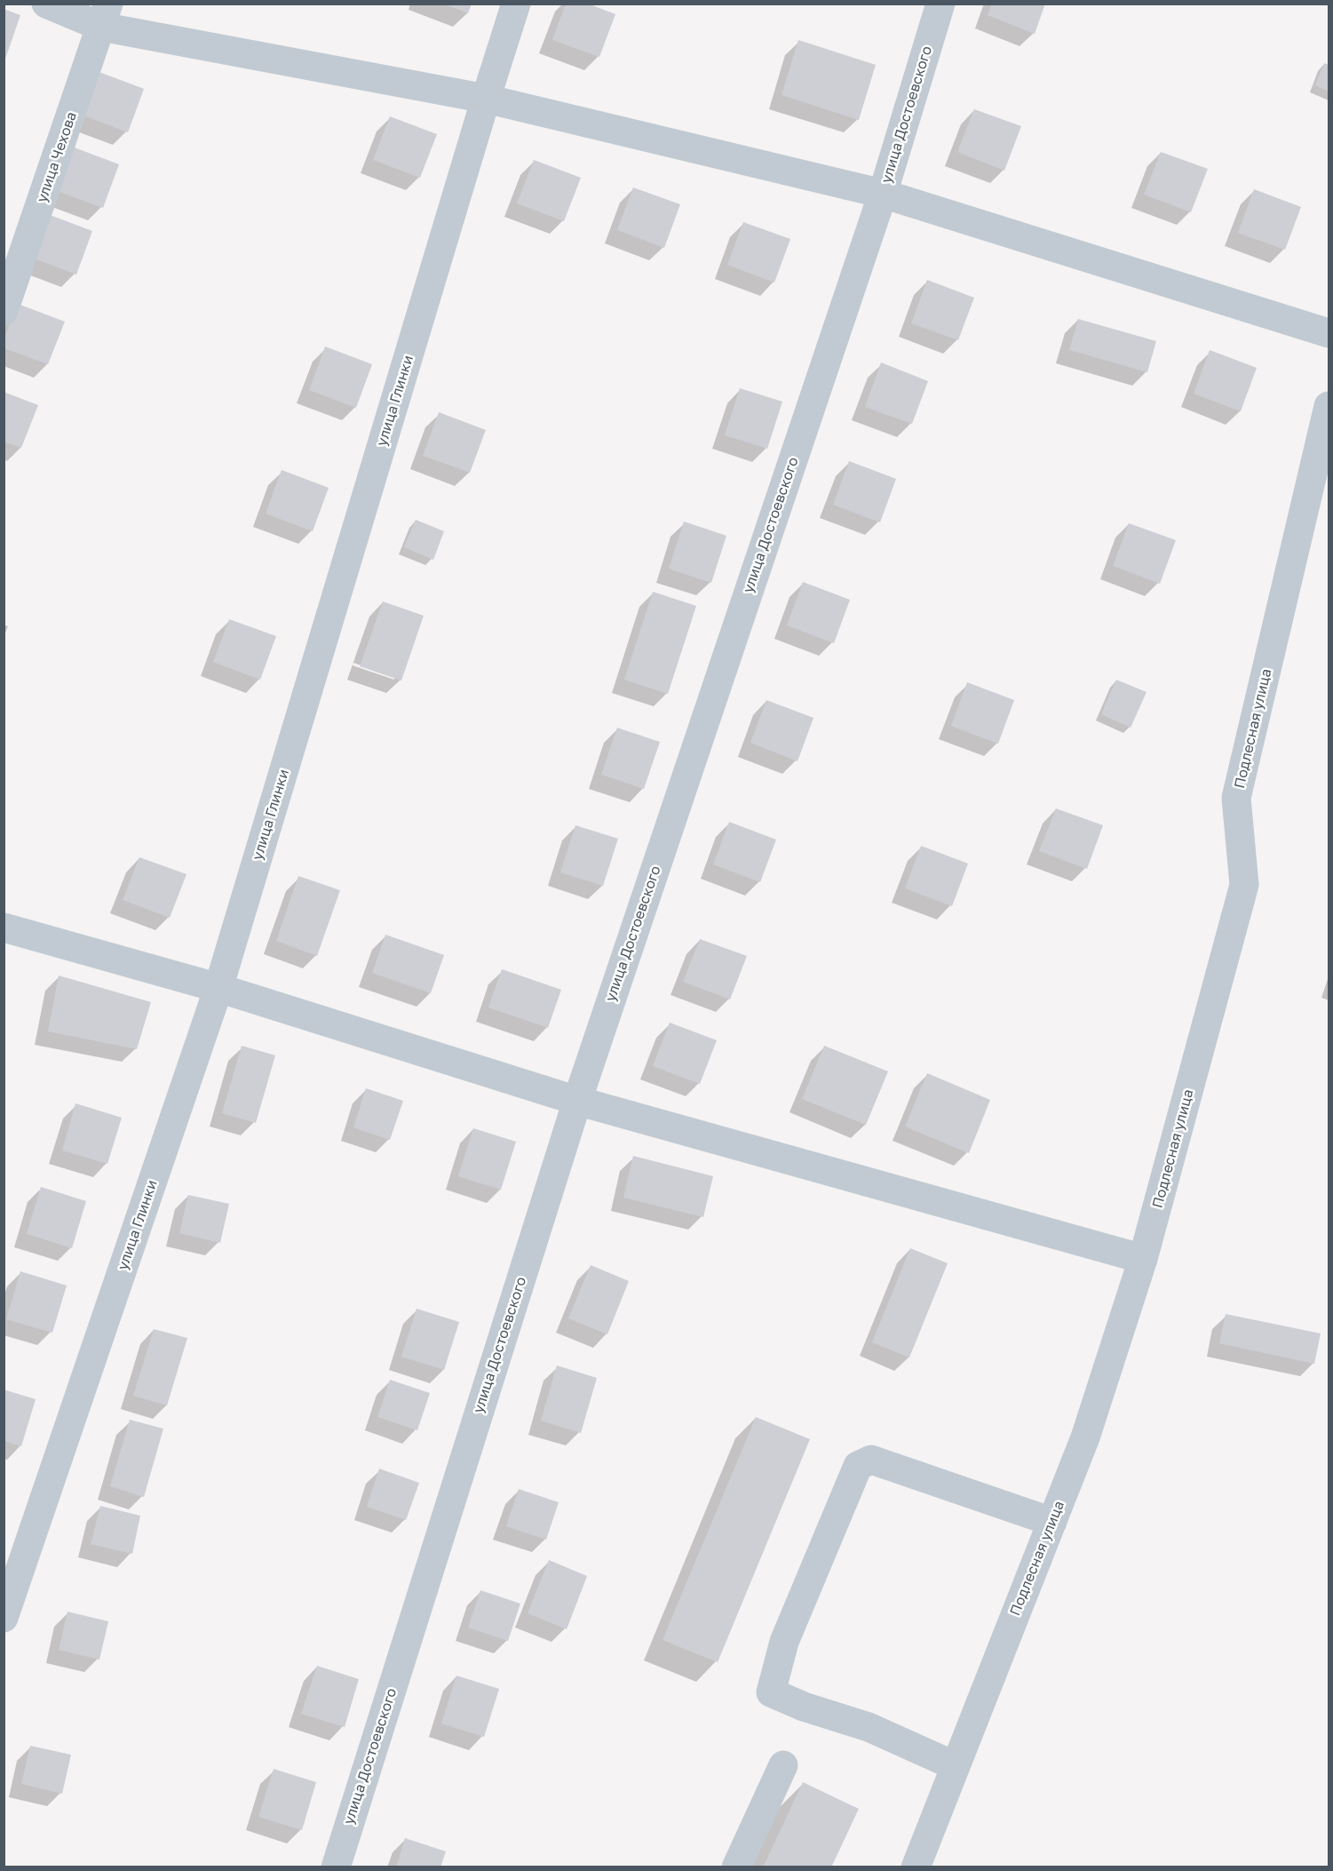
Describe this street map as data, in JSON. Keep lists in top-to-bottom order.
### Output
{
  "streets": {
    "street": [
      "улица Достоевского",
      "улица Чехова",
      "улица Глинки",
      "Подлесная улица"
    ]
  }
}
